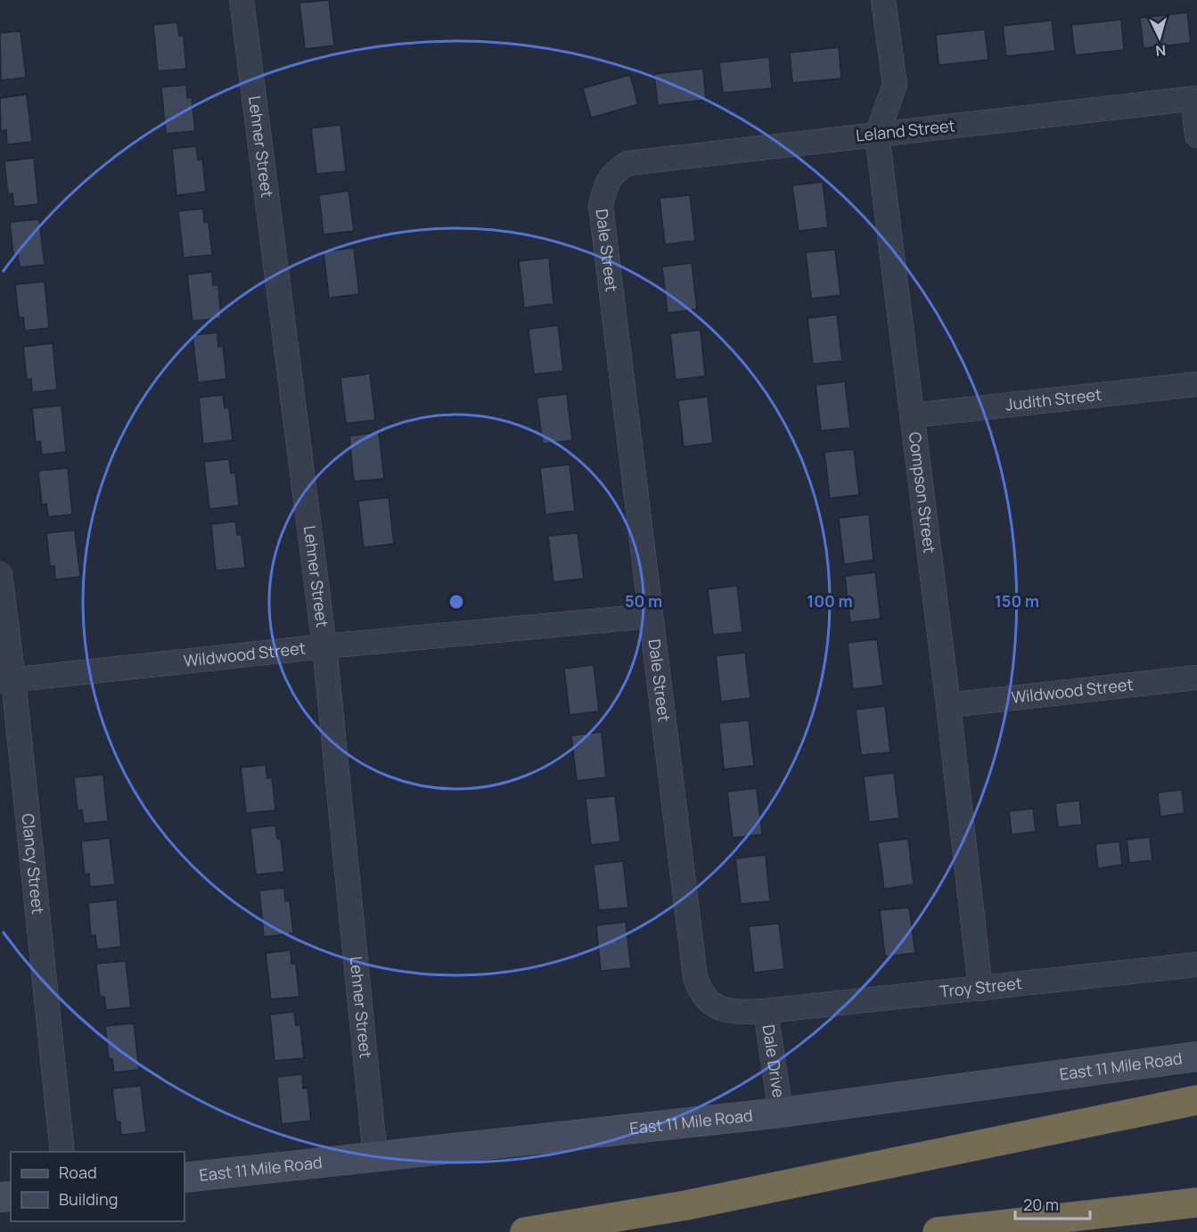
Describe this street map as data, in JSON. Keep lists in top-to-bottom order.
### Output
{
  "streets": {
    "main road": ["East 11 Mile Road"],
    "street": [
      "Leland Street",
      "Lehner Street",
      "Dale Street",
      "Judith Street",
      "Compson Street",
      "Wildwood Street",
      "Clancy Street",
      "Troy Street",
      "Dale Drive"
    ]
  },
  "crossings": [
    ["Leland Street", "Dale Street"],
    ["Leland Street", "Compson Street"],
    ["Lehner Street", "Wildwood Street"],
    ["Lehner Street", "East 11 Mile Road"],
    ["Dale Street", "Wildwood Street"],
    ["Dale Street", "Troy Street"],
    ["Dale Street", "Dale Drive"],
    ["Judith Street", "Compson Street"],
    ["Compson Street", "Wildwood Street"],
    ["Compson Street", "Troy Street"],
    ["Wildwood Street", "Clancy Street"],
    ["Troy Street", "Dale Drive"],
    ["Dale Drive", "East 11 Mile Road"]
  ],
  "legend": ["Road", "Building"],
  "scale_bar": "20 m",
  "north": "bottom",
  "rings": ["50 m", "100 m", "150 m"]
}
